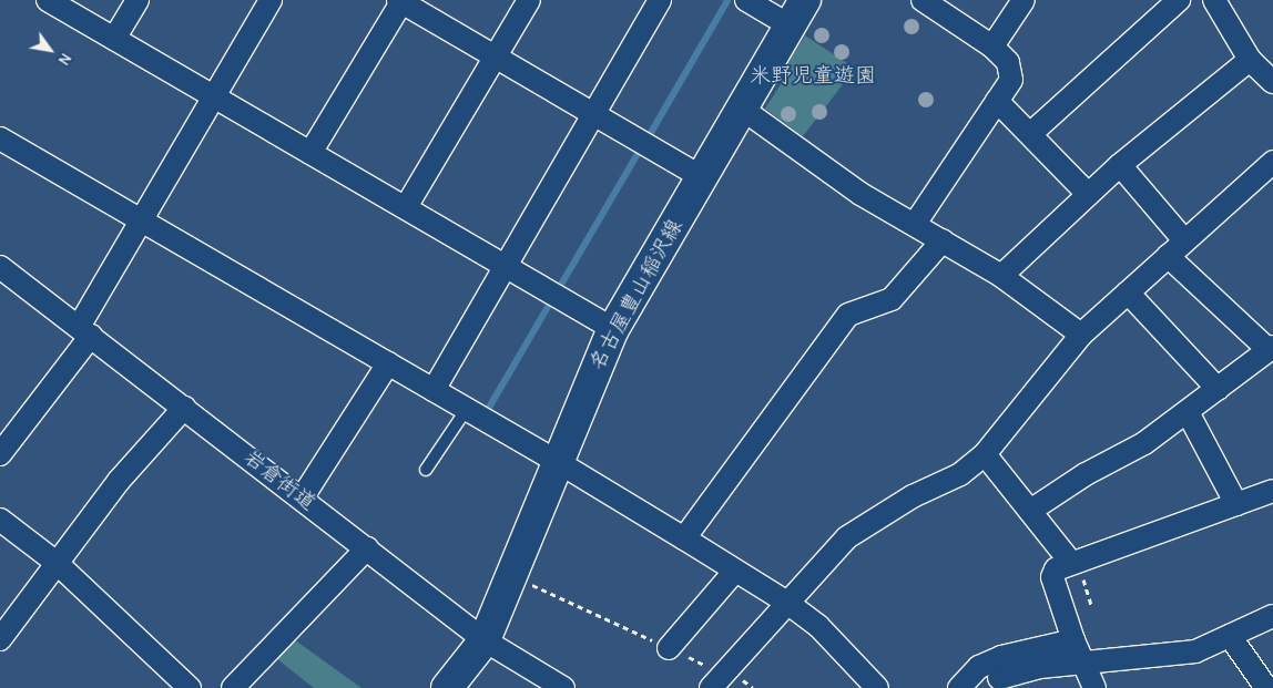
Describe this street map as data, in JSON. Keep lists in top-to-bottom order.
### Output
{
  "streets": {
    "main road": ["名古屋豊山稲沢線"],
    "street": ["岩倉街道"]
  },
  "crossings": [
    ["名古屋豊山稲沢線", "岩倉街道"]
  ],
  "parks": ["米野児童遊園"],
  "north": "bottom right"
}
